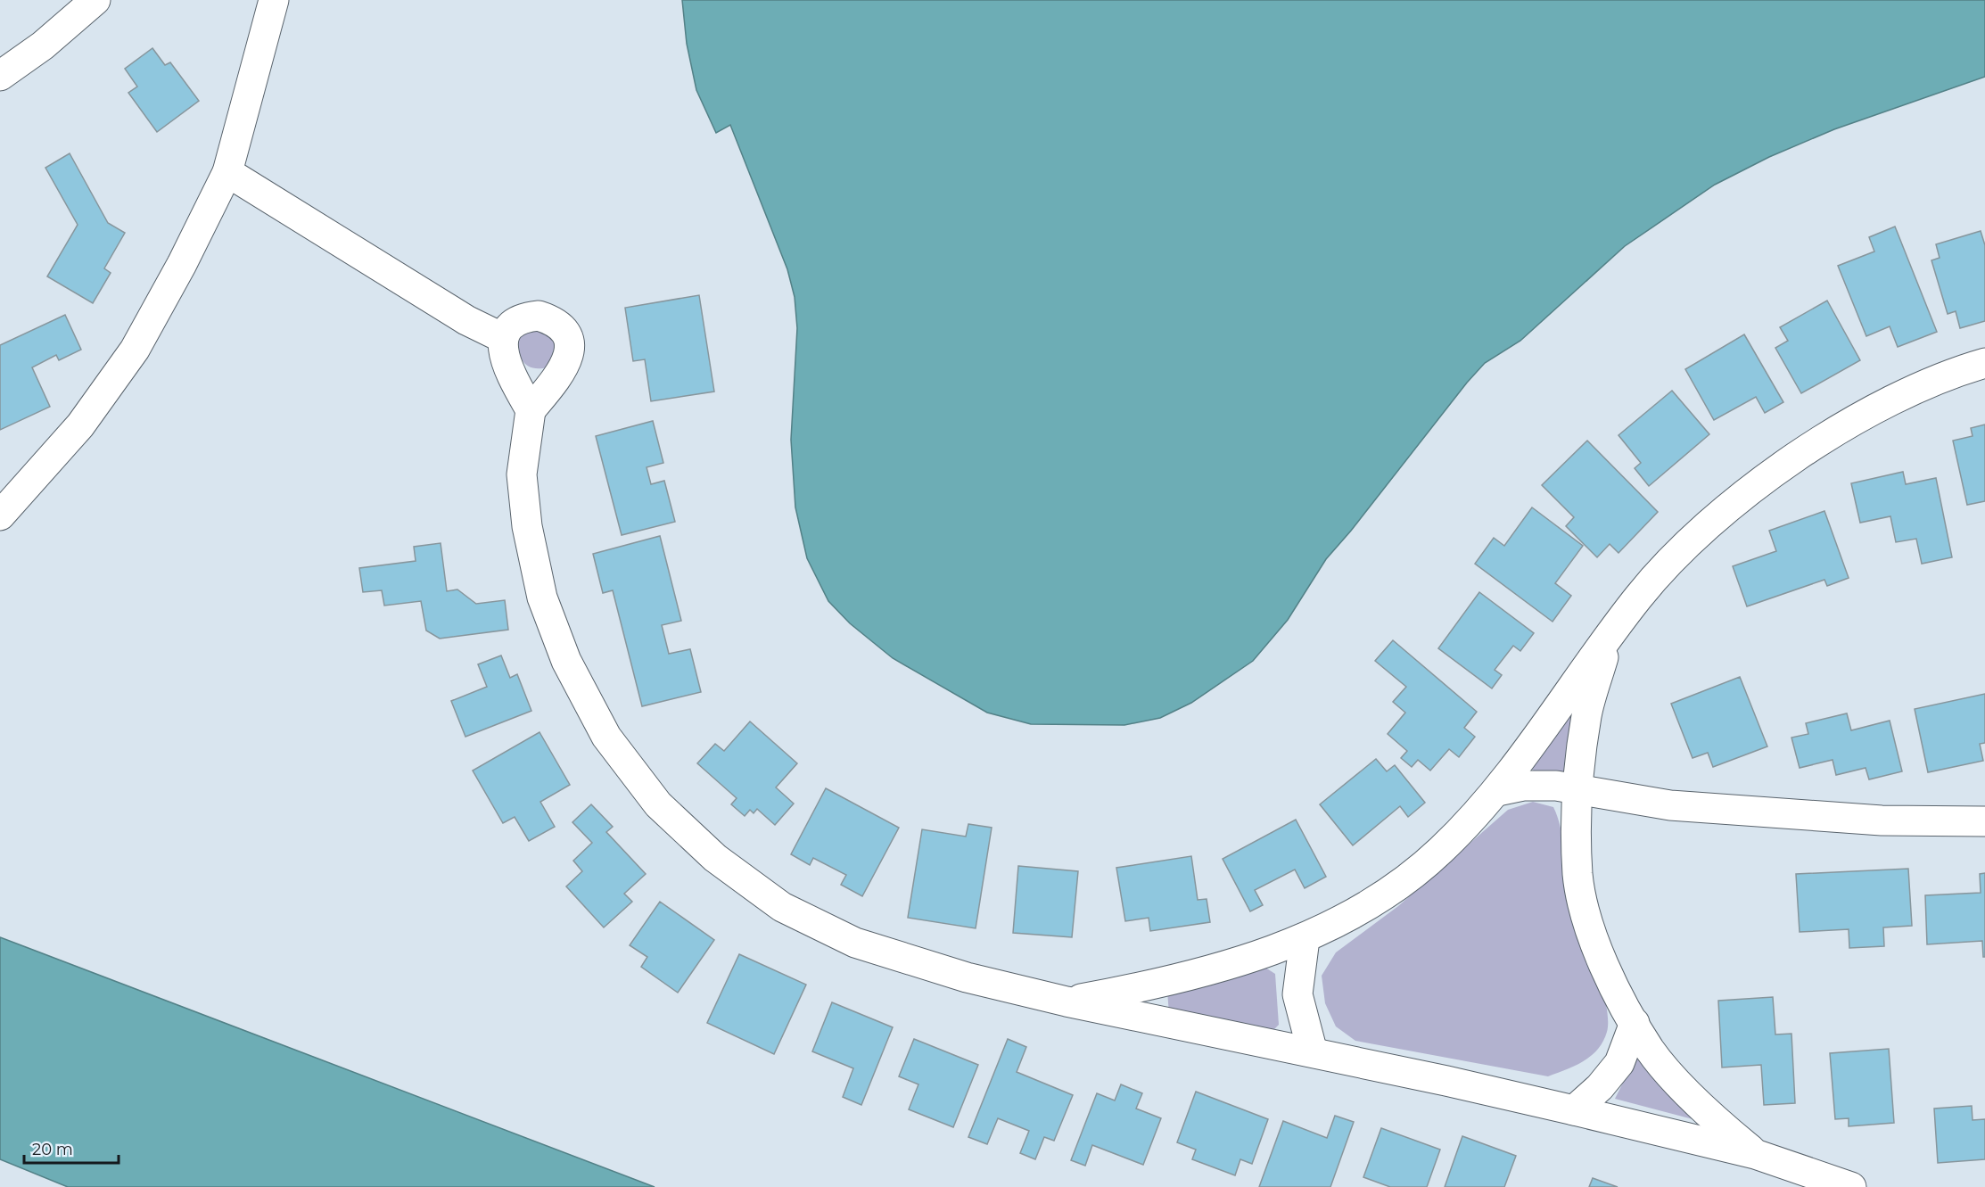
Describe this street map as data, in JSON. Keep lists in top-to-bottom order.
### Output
{
  "scale_bar": "20 m"
}
